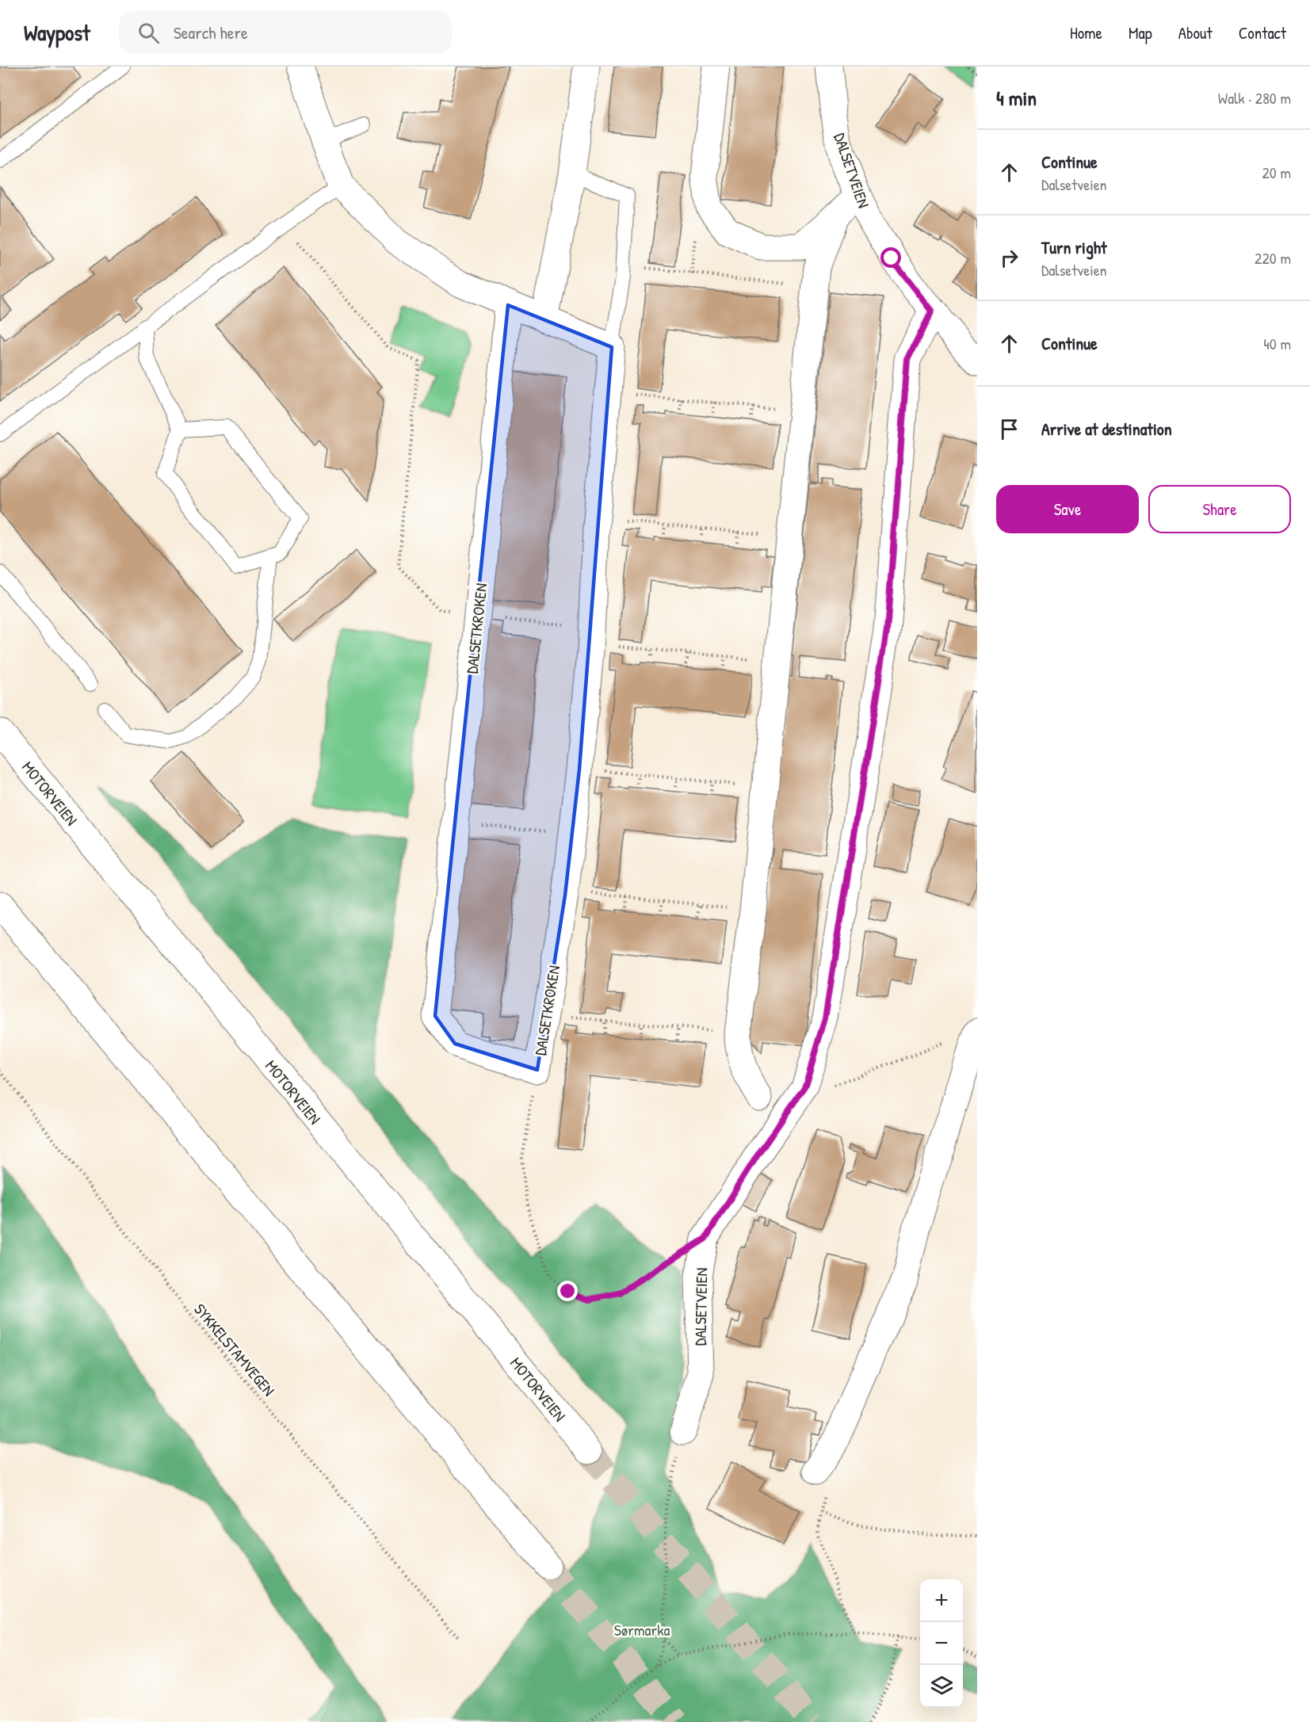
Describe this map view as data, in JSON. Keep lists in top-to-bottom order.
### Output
{
  "streets": {
    "main road": ["DALSETVEIEN", "DALSETKROKEN", "MOTORVEIEN"],
    "path": ["SYKKELSTAMVEGEN"]
  },
  "parks": ["Sørmarka"],
  "page": {
    "header": "Waypost",
    "search": "Search here",
    "nav": [
      "Home",
      "Map",
      "About",
      "Contact"
    ],
    "heading": ["4 min", "Walk · 280 m"],
    "list": [
      ["Continue", "Dalsetveien", "20 m"],
      ["Turn right", "Dalsetveien", "220 m"],
      ["Continue", "40 m"],
      "Arrive at destination"
    ],
    "buttons": ["Save", "Share"],
    "map_buttons": ["+", "−"]
  }
}
